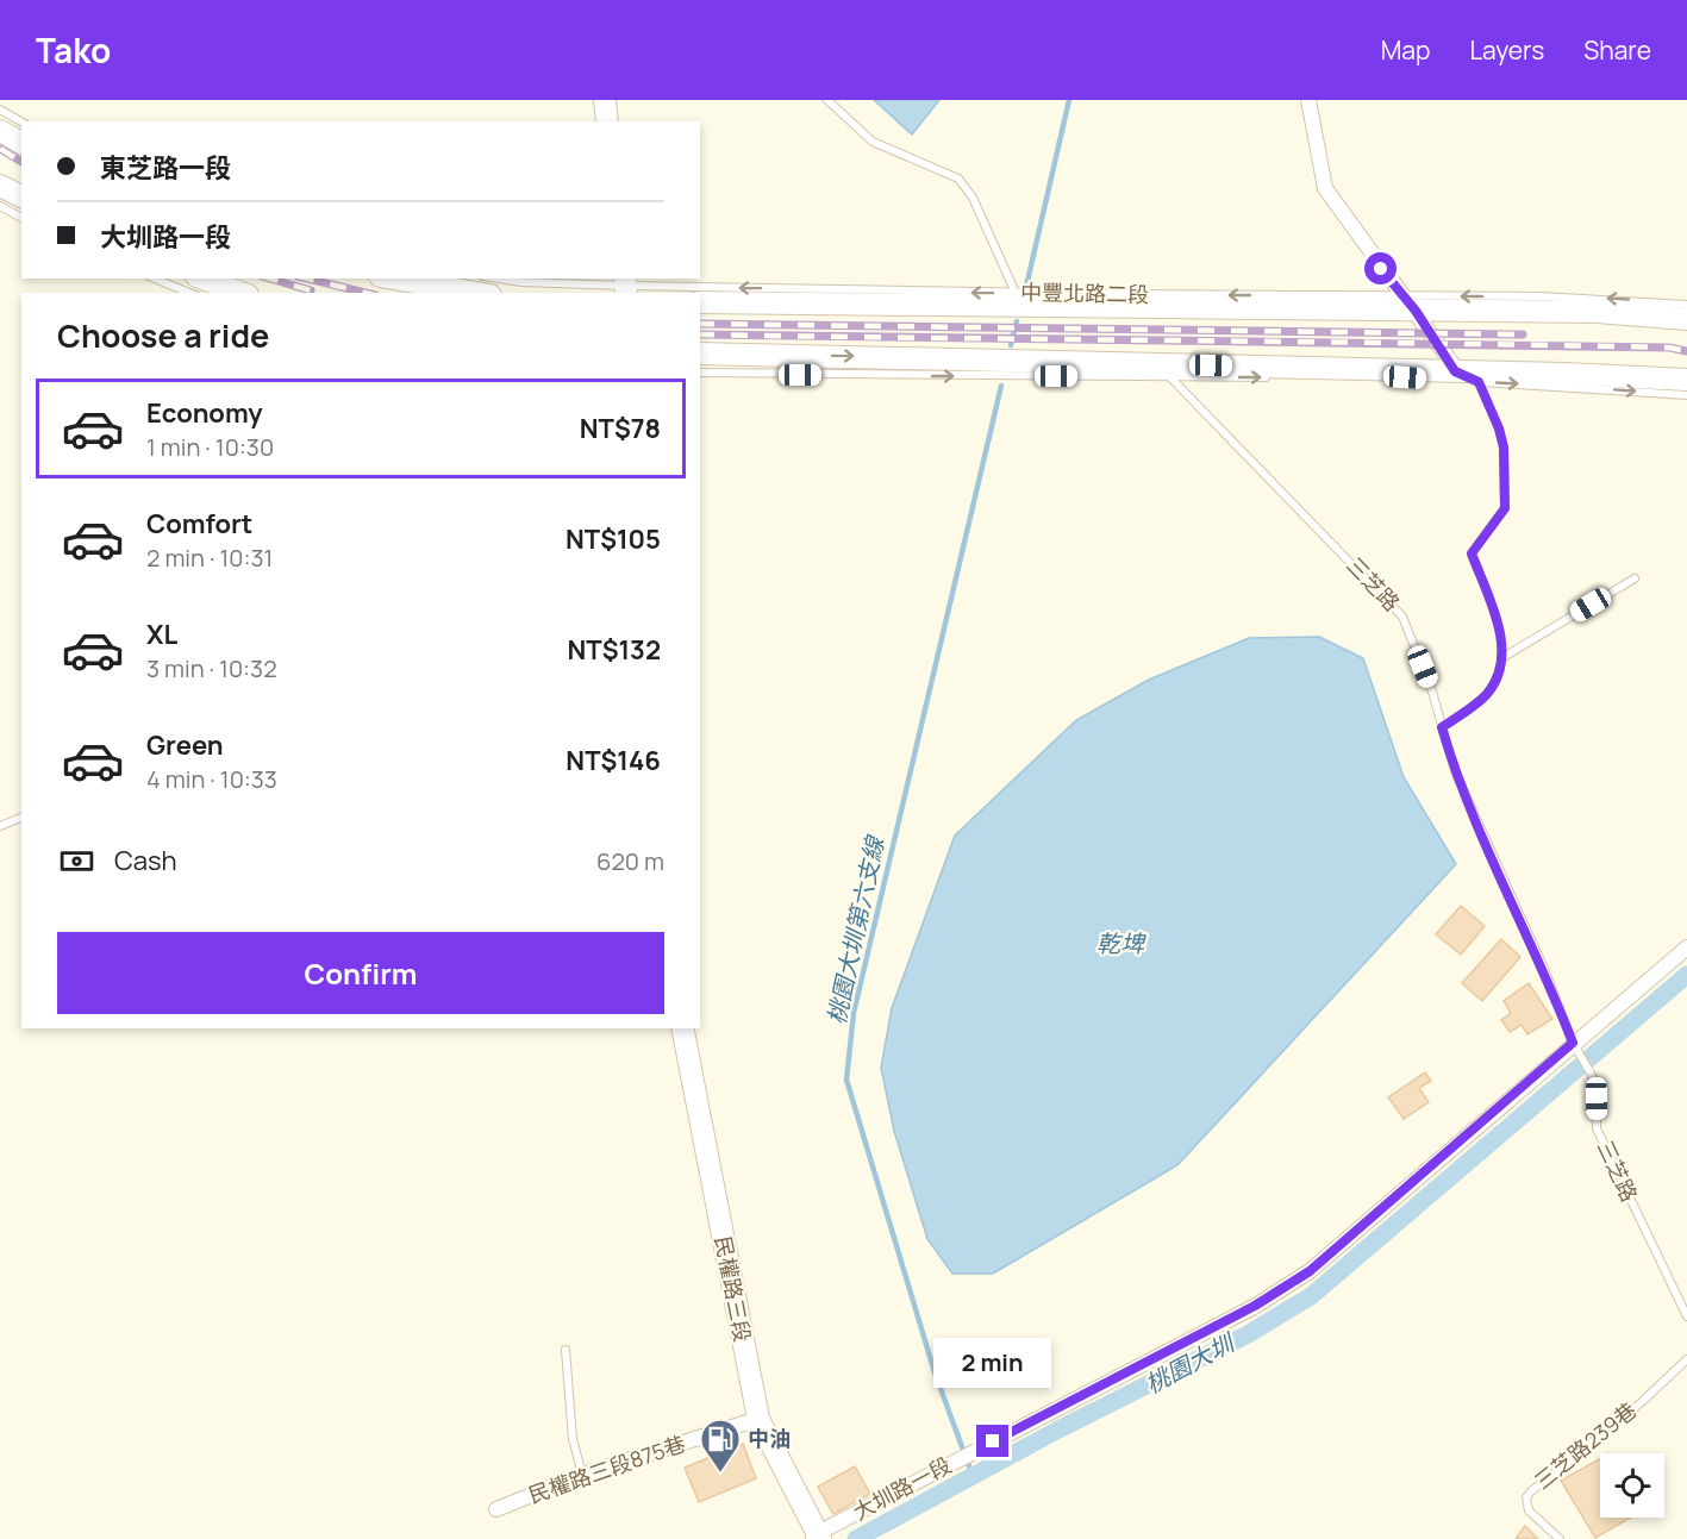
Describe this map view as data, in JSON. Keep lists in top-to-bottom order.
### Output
{
  "streets": {
    "main road": ["中豐北路二段", "民權路三段"],
    "street": ["民權路三段875巷", "大圳路一段"],
    "lane": ["三芝路", "三芝路239巷"]
  },
  "crossings": [
    ["三芝路", "大圳路一段"],
    ["民權路三段", "民權路三段875巷"],
    ["民權路三段", "大圳路一段"]
  ],
  "one_way": ["中豐北路二段"],
  "water": ["桃園大圳第六支線", "乾埤", "桃園大圳"],
  "places": {
    "fuel station": ["中油"]
  },
  "page": {
    "header": "Tako",
    "nav": ["Map", "Layers", "Share"],
    "banner": ["東芝路一段", "大圳路一段"],
    "heading": "Choose a ride",
    "list": [
      {
        "name": "Economy",
        "note": "1 min · 10:30",
        "value": "NT$78"
      },
      {
        "name": "Comfort",
        "note": "2 min · 10:31",
        "value": "NT$105"
      },
      {
        "name": "XL",
        "note": "3 min · 10:32",
        "value": "NT$132"
      },
      {
        "name": "Green",
        "note": "4 min · 10:33",
        "value": "NT$146"
      }
    ],
    "pay": ["Cash", "620 m"],
    "buttons": "Confirm",
    "bubble": "2 min"
  }
}
